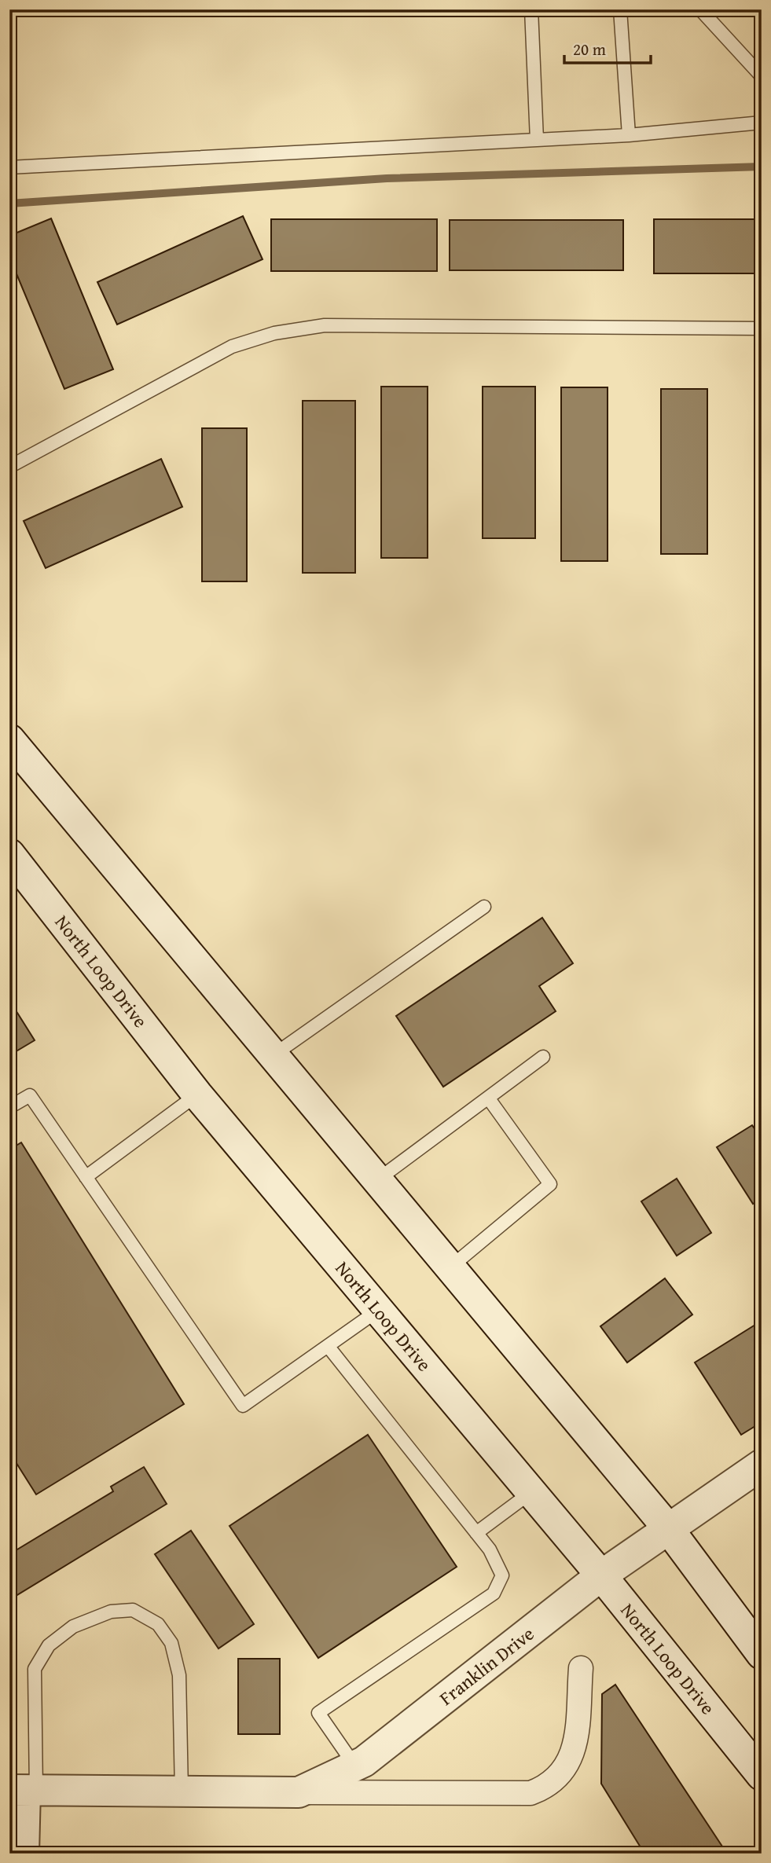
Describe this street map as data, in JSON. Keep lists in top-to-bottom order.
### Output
{
  "streets": {
    "main road": ["North Loop Drive", "Franklin Drive"]
  },
  "crossings": [
    ["North Loop Drive", "Franklin Drive"]
  ],
  "scale_bar": "20 m"
}
